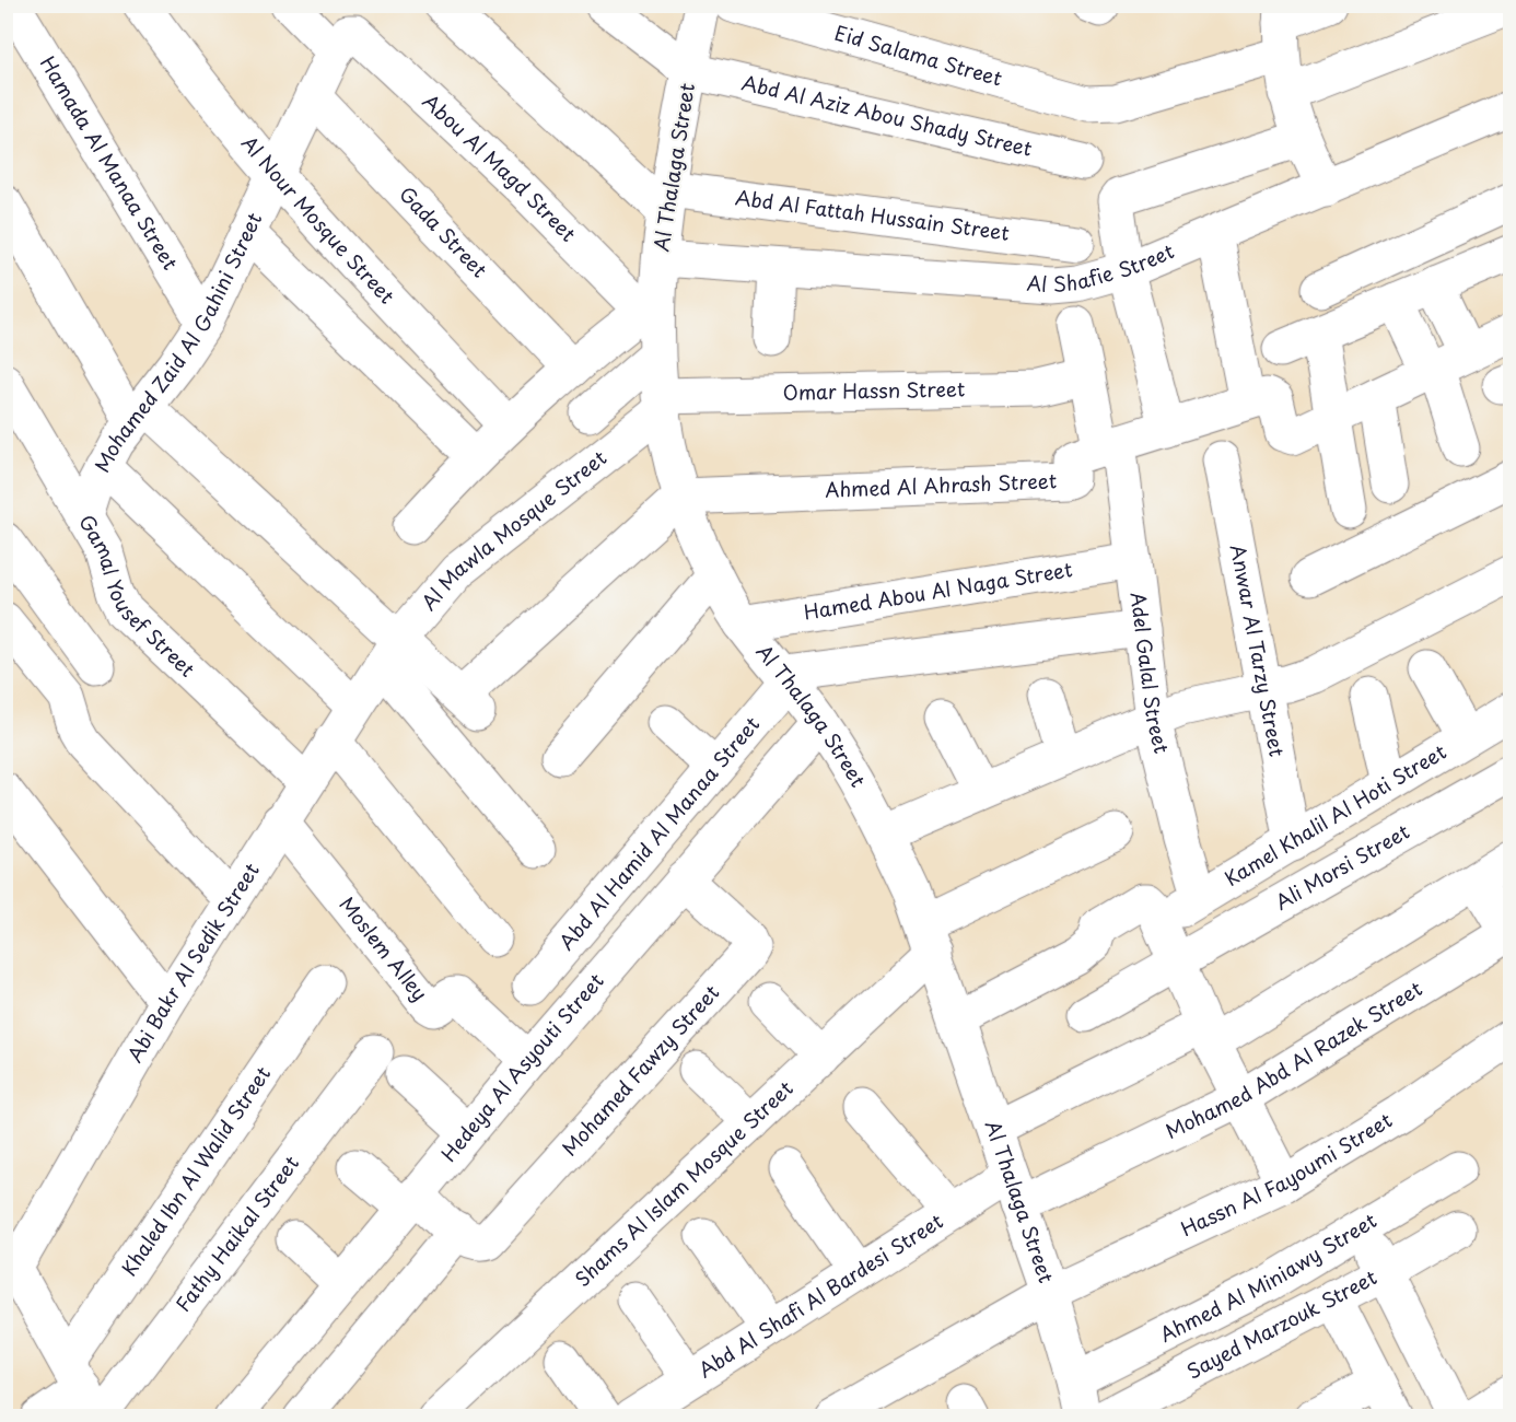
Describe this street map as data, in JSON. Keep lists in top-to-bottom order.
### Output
{
  "streets": {
    "street": [
      "Eid Salama Street",
      "Abd Al Aziz Abou Shady Street",
      "Hamada Al Manaa Street",
      "Al Thalaga Street",
      "Abou Al Magd Street",
      "Abd Al Fattah Hussain Street",
      "Al Nour Mosque Street",
      "Gada Street",
      "Al Shafie Street",
      "Mohamed Zaid Al Gahini Street",
      "Omar Hassn Street",
      "Ahmed Al Ahrash Street",
      "Al Mawla Mosque Street",
      "Hamed Abou Al Naga Street",
      "Gamal Yousef Street",
      "Anwar Al Tarzy Street",
      "Adel Galal Street",
      "Kamel Khalil Al Hoti Street",
      "Abd Al Hamid Al Manaa Street",
      "Ali Morsi Street",
      "Moslem Alley",
      "Abi Bakr Al Sedik Street",
      "Mohamed Abd Al Razek Street",
      "Hedeya Al Asyouti Street",
      "Mohamed Fawzy Street",
      "Khaled Ibn Al Walid Street",
      "Hassn Al Fayoumi Street",
      "Shams Al Islam Mosque Street",
      "Fathy Haikal Street",
      "Ahmed Al Miniawy Street",
      "Abd Al Shafi Al Bardesi Street",
      "Sayed Marzouk Street"
    ]
  },
  "crossings": [
    ["Abd Al Aziz Abou Shady Street", "Al Thalaga Street"],
    ["Hamada Al Manaa Street", "Mohamed Zaid Al Gahini Street"],
    ["Al Thalaga Street", "Abou Al Magd Street"],
    ["Al Thalaga Street", "Abd Al Fattah Hussain Street"],
    ["Al Thalaga Street", "Al Shafie Street"],
    ["Al Thalaga Street", "Omar Hassn Street"],
    ["Al Thalaga Street", "Ahmed Al Ahrash Street"],
    ["Al Thalaga Street", "Al Mawla Mosque Street"],
    ["Al Thalaga Street", "Hamed Abou Al Naga Street"],
    ["Al Thalaga Street", "Abd Al Hamid Al Manaa Street"],
    ["Al Thalaga Street", "Mohamed Abd Al Razek Street"],
    ["Al Thalaga Street", "Hedeya Al Asyouti Street"],
    ["Al Thalaga Street", "Hassn Al Fayoumi Street"],
    ["Al Thalaga Street", "Shams Al Islam Mosque Street"],
    ["Al Thalaga Street", "Ahmed Al Miniawy Street"],
    ["Al Thalaga Street", "Abd Al Shafi Al Bardesi Street"],
    ["Abou Al Magd Street", "Mohamed Zaid Al Gahini Street"],
    ["Al Nour Mosque Street", "Mohamed Zaid Al Gahini Street"],
    ["Gada Street", "Mohamed Zaid Al Gahini Street"],
    ["Mohamed Zaid Al Gahini Street", "Gamal Yousef Street"],
    ["Omar Hassn Street", "Al Mawla Mosque Street"],
    ["Omar Hassn Street", "Adel Galal Street"],
    ["Ahmed Al Ahrash Street", "Adel Galal Street"],
    ["Al Mawla Mosque Street", "Abi Bakr Al Sedik Street"],
    ["Hamed Abou Al Naga Street", "Adel Galal Street"],
    ["Gamal Yousef Street", "Abi Bakr Al Sedik Street"],
    ["Anwar Al Tarzy Street", "Kamel Khalil Al Hoti Street"],
    ["Adel Galal Street", "Kamel Khalil Al Hoti Street"],
    ["Moslem Alley", "Abi Bakr Al Sedik Street"],
    ["Moslem Alley", "Hedeya Al Asyouti Street"],
    ["Mohamed Abd Al Razek Street", "Abd Al Shafi Al Bardesi Street"],
    ["Hedeya Al Asyouti Street", "Mohamed Fawzy Street"],
    ["Khaled Ibn Al Walid Street", "Fathy Haikal Street"]
  ]
}
